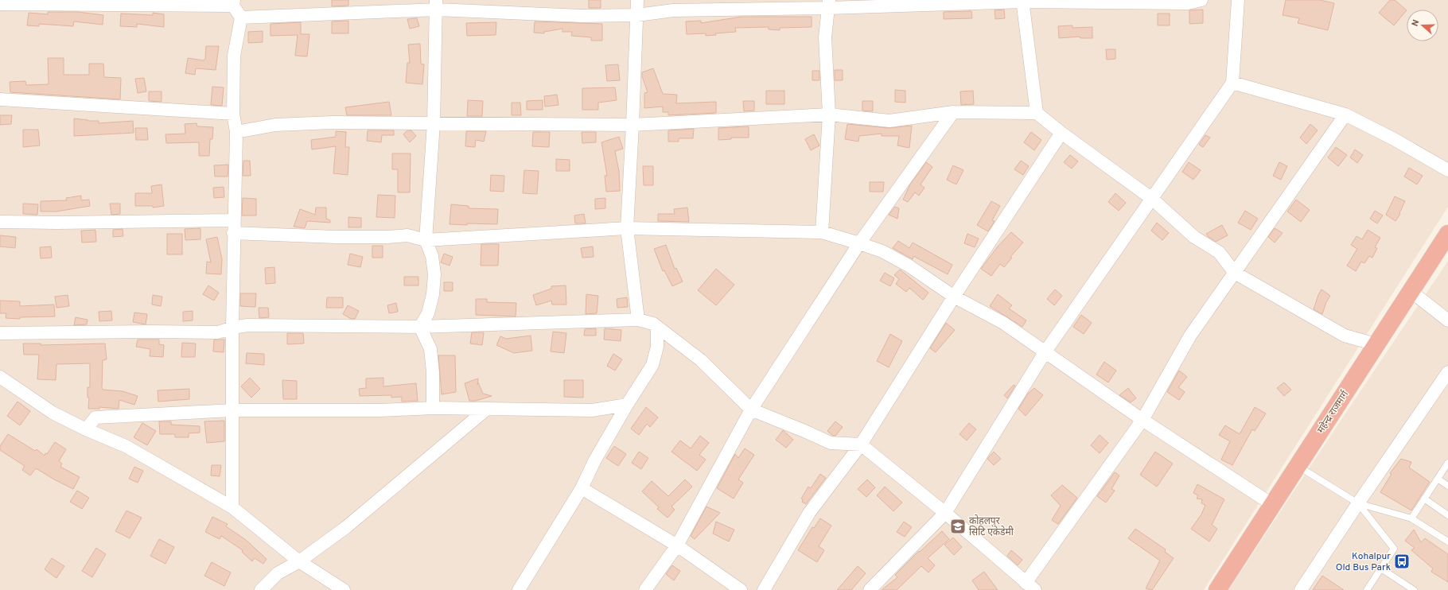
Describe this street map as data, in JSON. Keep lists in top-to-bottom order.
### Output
{
  "streets": {
    "highway": ["महेन्द्र राजमार्ग"]
  },
  "places": {
    "school or university": ["कोहलपुर सिटि एकेडेमी"],
    "bus stop": ["Kohalpur Old Bus Park"]
  },
  "north": "left"
}
